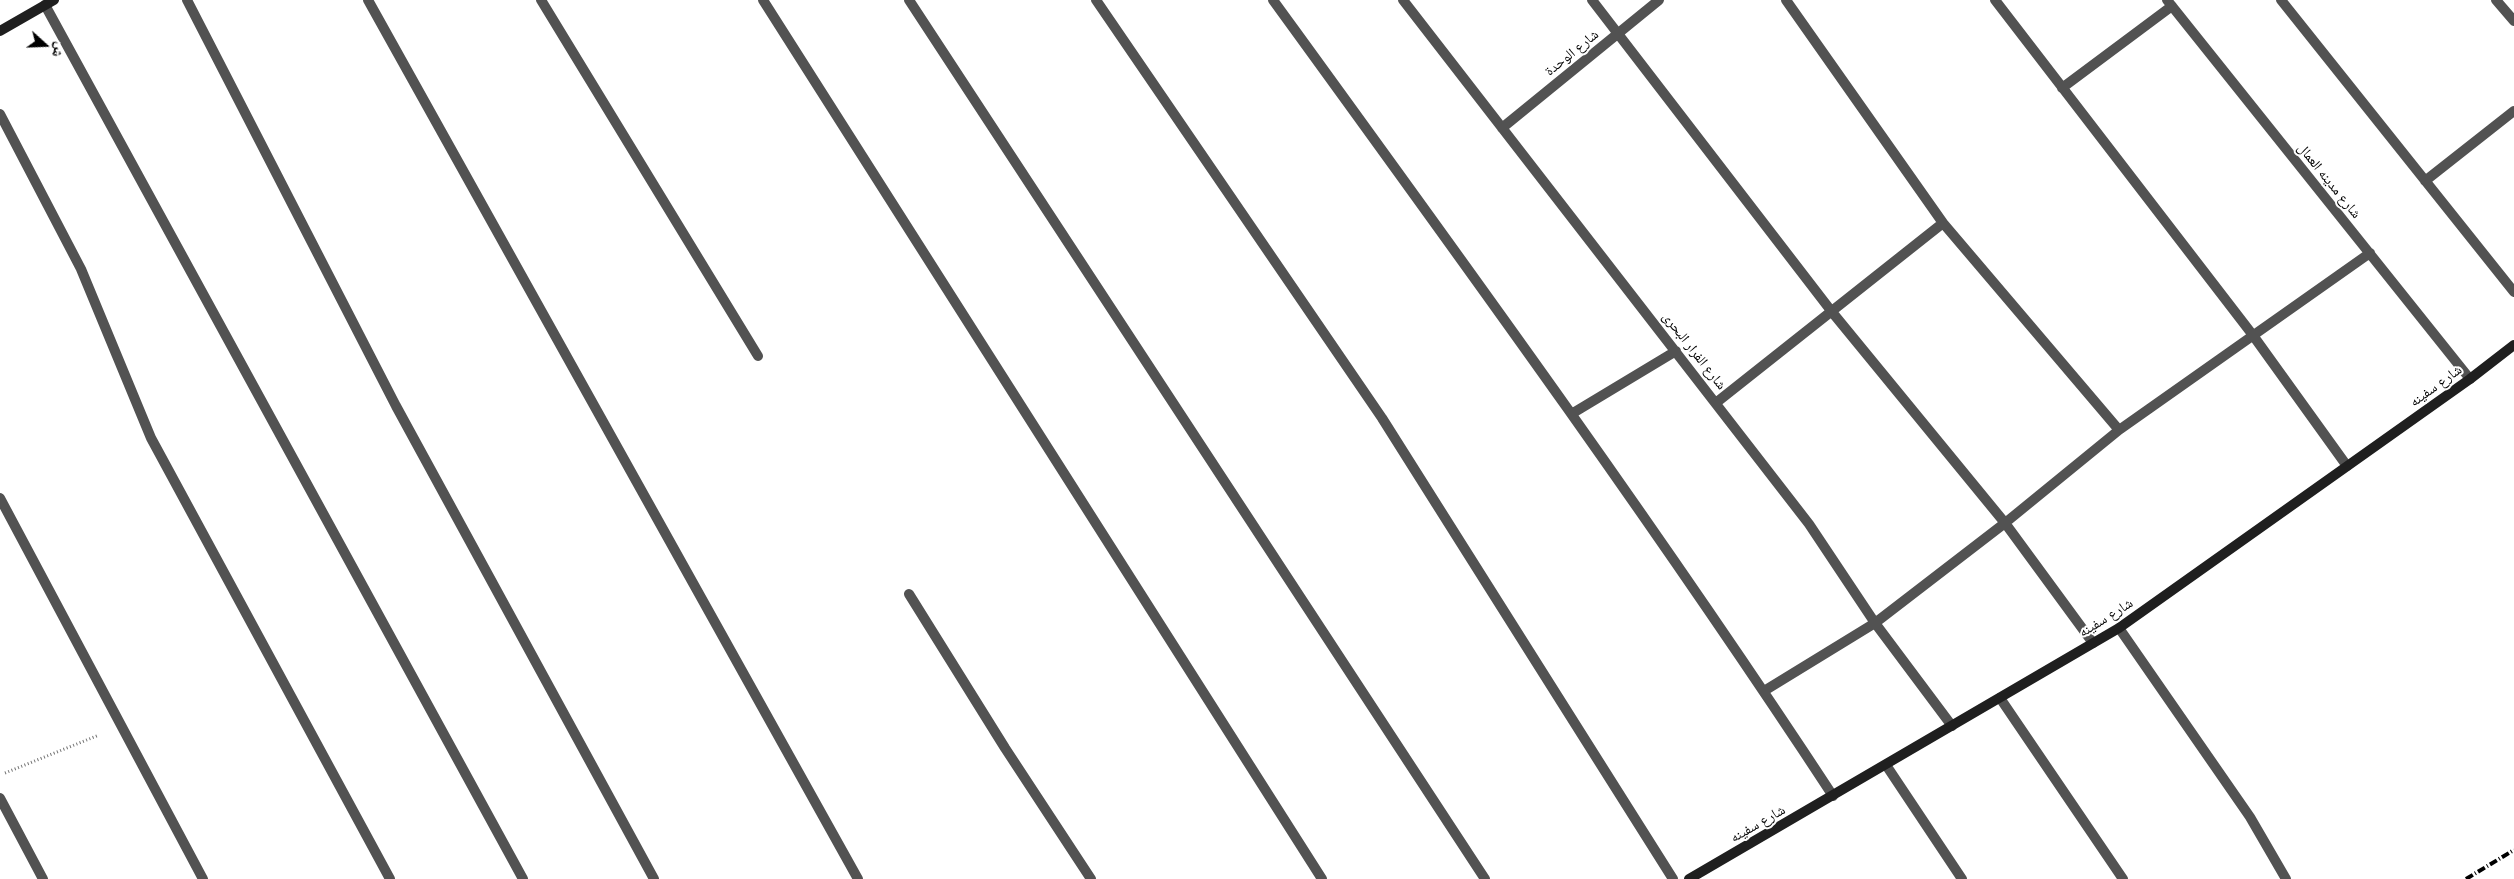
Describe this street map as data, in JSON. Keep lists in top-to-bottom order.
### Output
{
  "streets": {
    "street": [
      "شارع الوحدة",
      "شارع مدينه العمال",
      "شارع الفرار البحرى",
      "شارع سفينه"
    ]
  },
  "crossings": [
    ["شارع الوحدة", "شارع الفرار البحرى"],
    ["شارع مدينه العمال", "شارع سفينه"],
    ["شارع الفرار البحرى", "شارع سفينه"]
  ],
  "north": "right"
}
